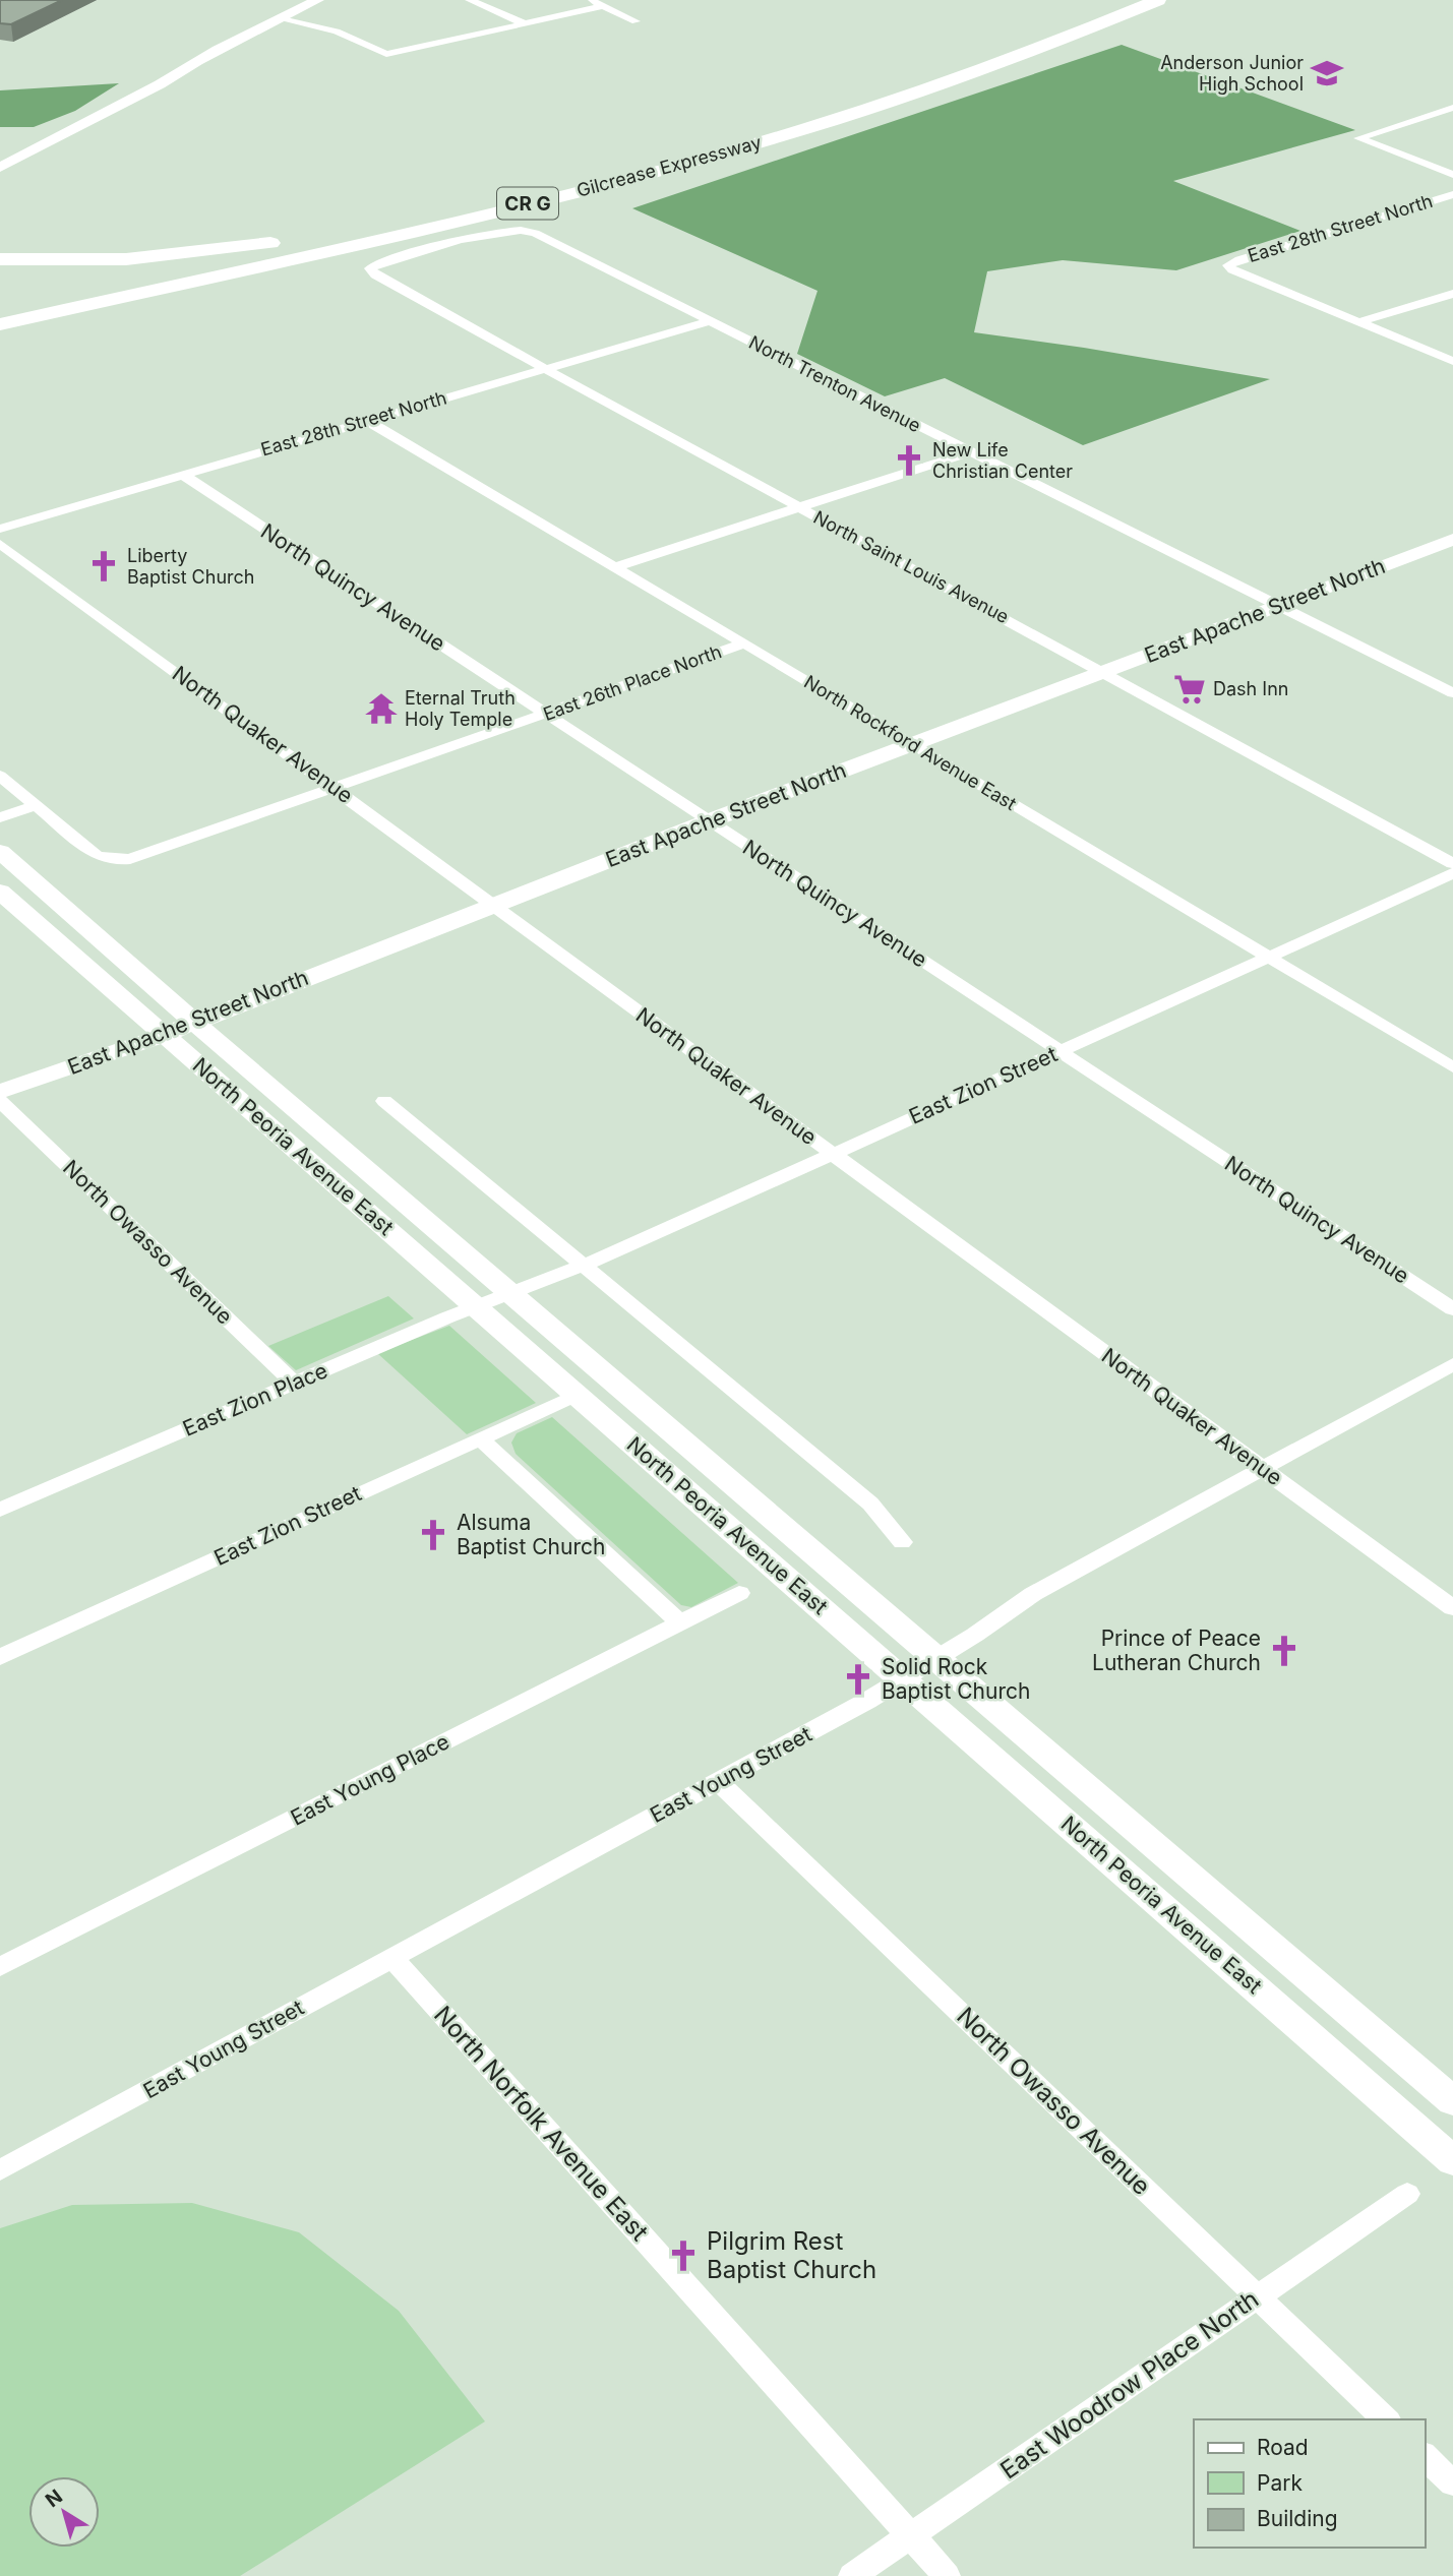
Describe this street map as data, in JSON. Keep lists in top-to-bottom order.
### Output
{
  "streets": {
    "highway": ["Gilcrease Expressway", "CR G"],
    "main road": ["East Apache Street North", "North Peoria Avenue East"],
    "street": [
      "East 28th Street North",
      "North Trenton Avenue",
      "North Saint Louis Avenue",
      "North Quincy Avenue",
      "East 26th Place North",
      "North Quaker Avenue",
      "North Rockford Avenue East",
      "East Zion Street",
      "North Owasso Avenue",
      "East Zion Place",
      "East Young Street",
      "East Young Place",
      "North Norfolk Avenue East",
      "East Woodrow Place North"
    ]
  },
  "crossings": [
    ["East 28th Street North", "North Trenton Avenue"],
    ["East 28th Street North", "North Saint Louis Avenue"],
    ["East 28th Street North", "North Quincy Avenue"],
    ["East 28th Street North", "North Rockford Avenue East"],
    ["North Trenton Avenue", "North Saint Louis Avenue"],
    ["North Trenton Avenue", "East Apache Street North"],
    ["North Saint Louis Avenue", "East Apache Street North"],
    ["North Quincy Avenue", "East Apache Street North"],
    ["North Quincy Avenue", "East 26th Place North"],
    ["North Quincy Avenue", "East Zion Street"],
    ["East Apache Street North", "North Quaker Avenue"],
    ["East Apache Street North", "North Rockford Avenue East"],
    ["East Apache Street North", "North Peoria Avenue East"],
    ["East 26th Place North", "North Quaker Avenue"],
    ["East 26th Place North", "North Rockford Avenue East"],
    ["North Quaker Avenue", "East Zion Street"],
    ["North Quaker Avenue", "East Young Street"],
    ["North Rockford Avenue East", "East Zion Street"],
    ["East Zion Street", "North Peoria Avenue East"],
    ["East Zion Street", "East Zion Place"],
    ["North Peoria Avenue East", "East Zion Place"],
    ["North Peoria Avenue East", "East Young Street"],
    ["North Owasso Avenue", "East Zion Place"],
    ["North Owasso Avenue", "East Young Street"],
    ["North Owasso Avenue", "East Woodrow Place North"],
    ["East Young Street", "North Norfolk Avenue East"],
    ["North Norfolk Avenue East", "East Woodrow Place North"]
  ],
  "places": {
    "school or university": ["Anderson Junior High School"],
    "church": [
      "New Life Christian Center",
      "Liberty Baptist Church",
      "Alsuma Baptist Church",
      "Prince of Peace Lutheran Church",
      "Solid Rock Baptist Church",
      "Pilgrim Rest Baptist Church"
    ],
    "supermarket": ["Dash Inn"],
    "temple": ["Eternal Truth Holy Temple"]
  },
  "legend": ["Road", "Park", "Building"],
  "north": "top left"
}
